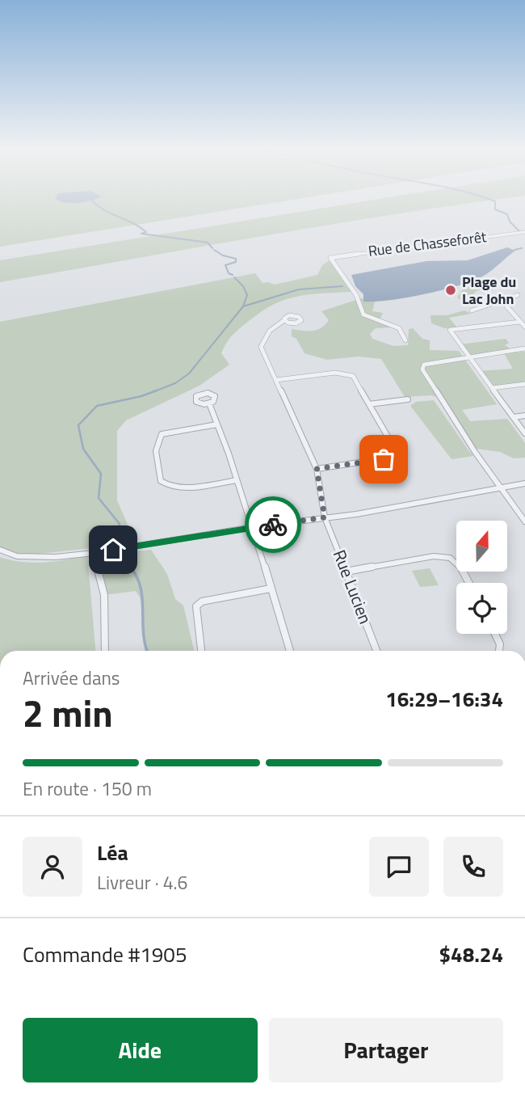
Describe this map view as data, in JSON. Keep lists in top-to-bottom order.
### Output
{
  "streets": {
    "street": ["Rue de Chasseforêt", "Rue Lucien"]
  },
  "places": ["Plage du Lac John"],
  "north": "top",
  "page": {
    "heading": ["2 min", "Arrivée dans", "16:29–16:34"],
    "panel": [
      "Léa",
      "Livreur · 4.6",
      "Commande #1905",
      "$48.24"
    ],
    "bar": "En route · 150 m",
    "buttons": ["Aide", "Partager"]
  }
}
